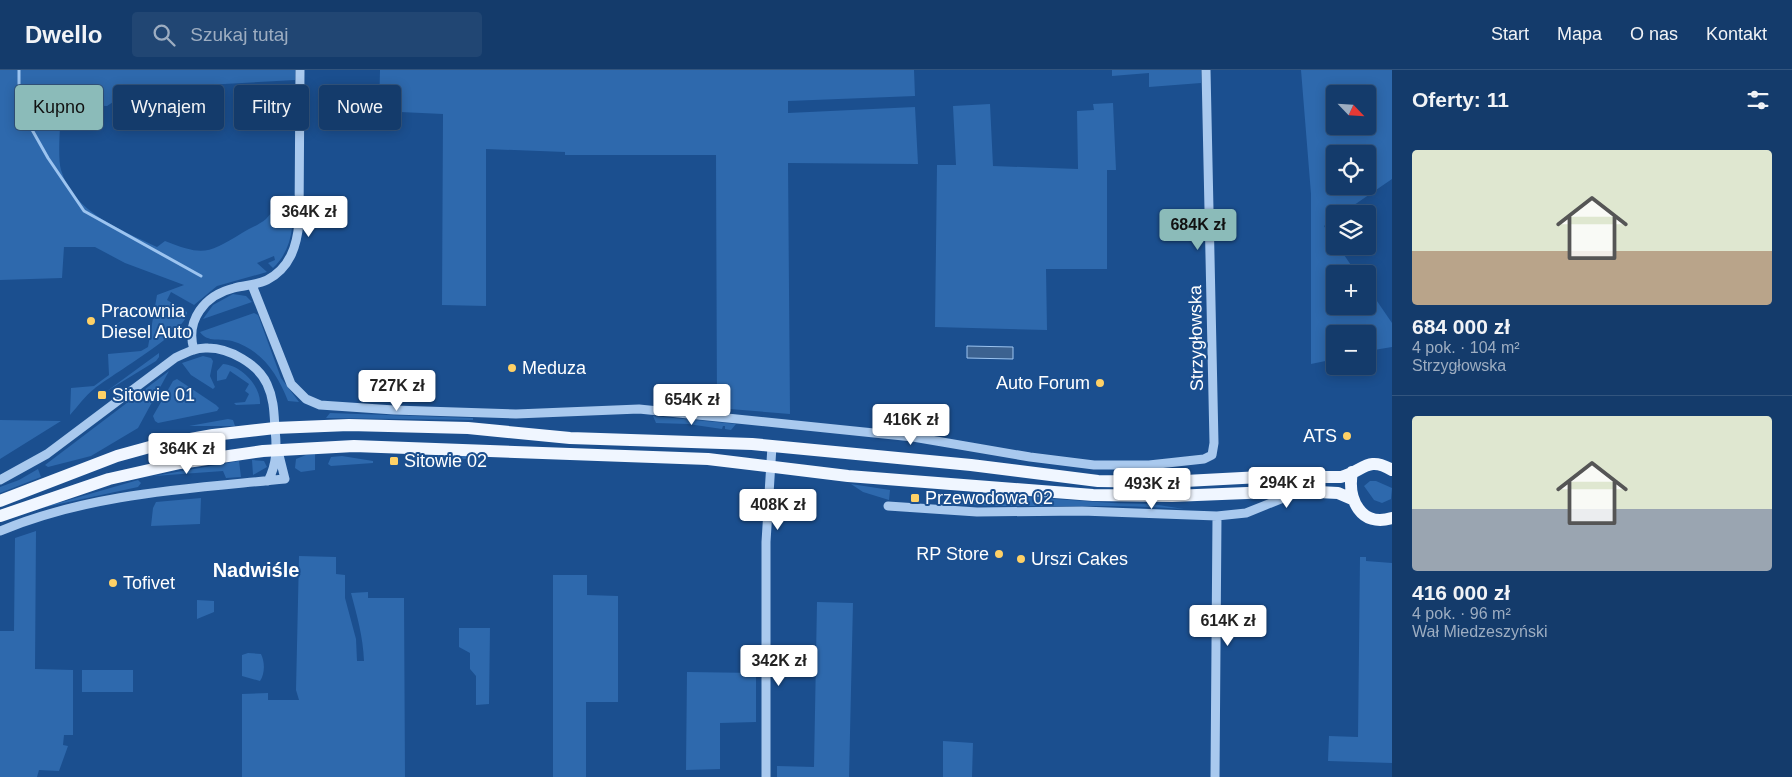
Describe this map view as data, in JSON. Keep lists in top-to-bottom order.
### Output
{
  "streets": {
    "street": ["Strzygłowska"]
  },
  "districts": ["Nadwiśle"],
  "places": {
    "other": [
      "Pracownia Diesel Auto",
      "Meduza",
      "Auto Forum",
      "ATS",
      "RP Store",
      "Urszi Cakes",
      "Tofivet"
    ],
    "transit": ["Sitowie 01", "Sitowie 02", "Przewodowa 02"]
  },
  "north": "bottom right",
  "page": {
    "header": "Dwello",
    "search": "Szukaj tutaj",
    "nav": [
      "Start",
      "Mapa",
      "O nas",
      "Kontakt"
    ],
    "heading": "Oferty: 11",
    "map_buttons": ["+", "−"],
    "chip": [
      "Kupno",
      "Wynajem",
      "Filtry",
      "Nowe"
    ],
    "list": [
      {
        "name": "684 000 zł",
        "note": "4 pok. · 104 m² · Strzygłowska"
      },
      {
        "name": "416 000 zł",
        "note": "4 pok. · 96 m² · Wał Miedzeszyński"
      }
    ],
    "price": [
      "364K zł",
      "684K zł",
      "727K zł",
      "654K zł",
      "416K zł",
      "364K zł",
      "294K zł",
      "493K zł",
      "408K zł",
      "614K zł",
      "342K zł"
    ]
  }
}
